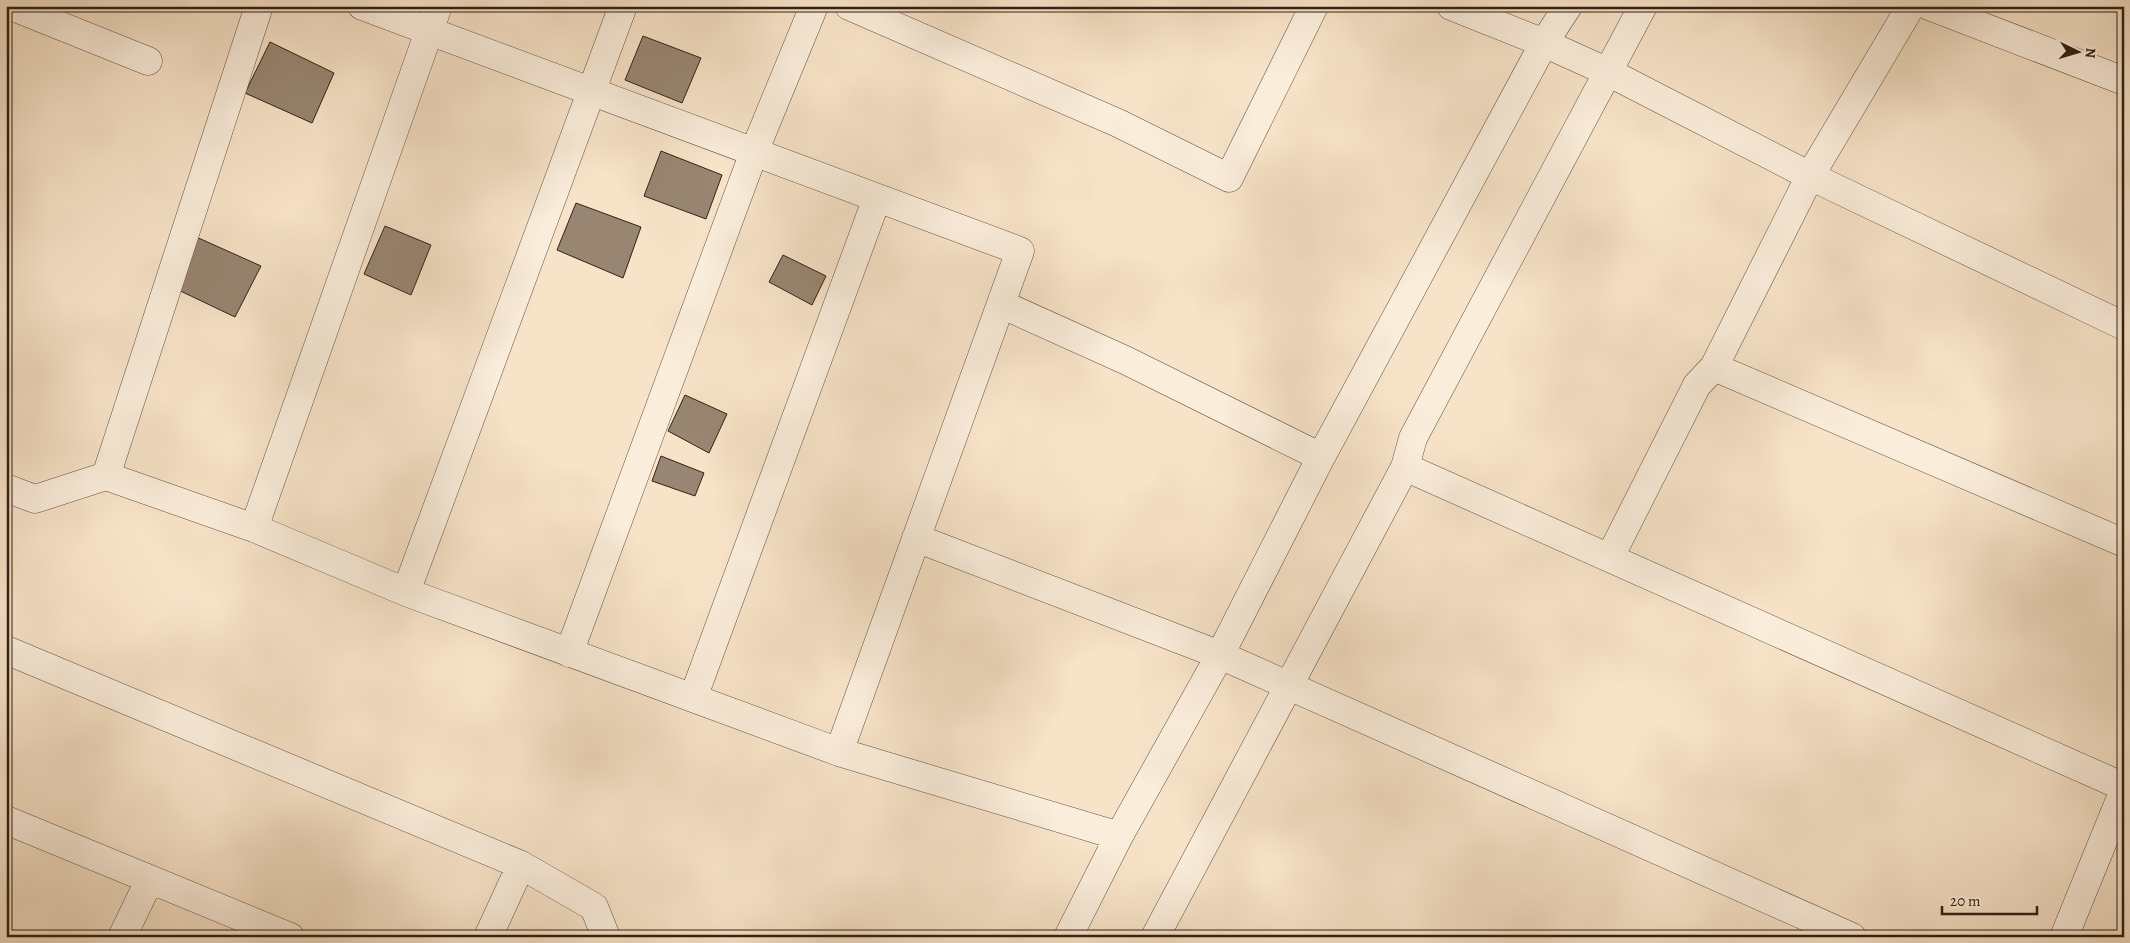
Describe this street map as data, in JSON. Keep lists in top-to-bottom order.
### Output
{
  "scale_bar": "20 m",
  "north": "right"
}
